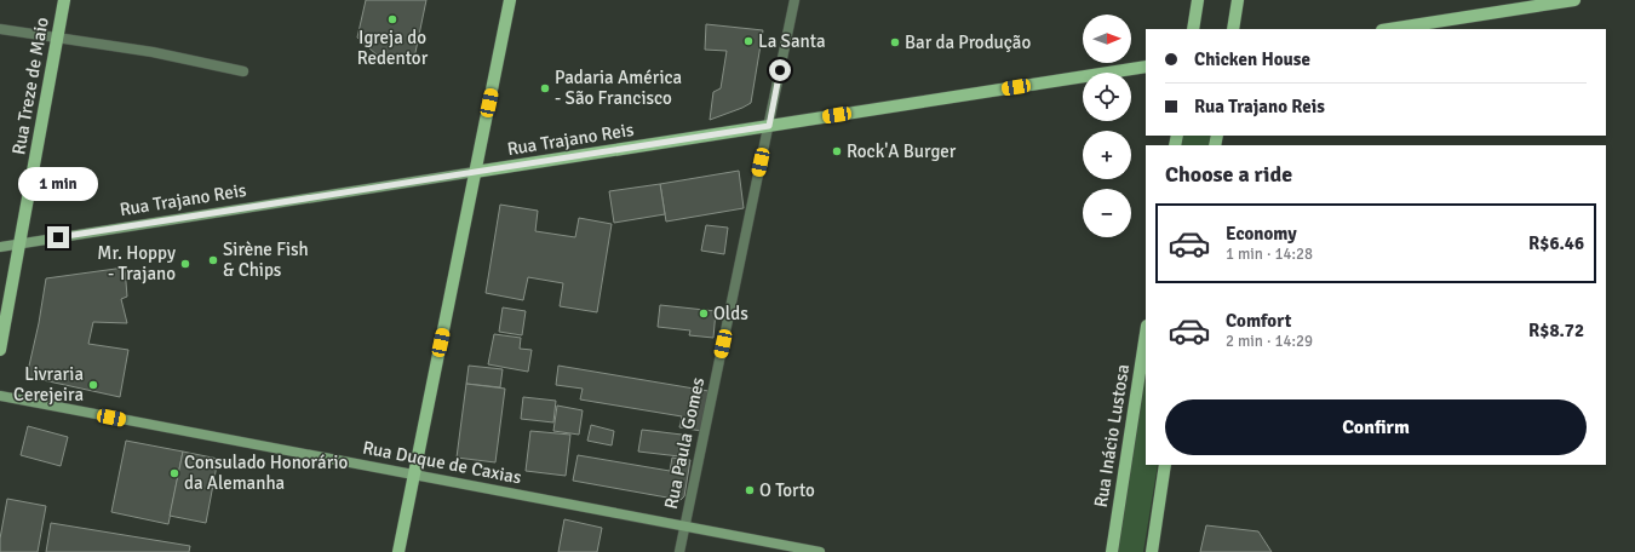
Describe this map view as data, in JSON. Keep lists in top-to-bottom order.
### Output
{
  "streets": {
    "main road": ["Rua Treze de Maio", "Rua Trajano Reis", "Rua Inácio Lustosa"],
    "street": ["Rua Paula Gomes", "Rua Duque de Caxias"]
  },
  "crossings": [
    ["Rua Treze de Maio", "Rua Trajano Reis"],
    ["Rua Trajano Reis", "Rua Paula Gomes"],
    ["Rua Paula Gomes", "Rua Duque de Caxias"]
  ],
  "places": [
    "Igreja do Redentor",
    "La Santa",
    "Bar da Produção",
    "Padaria América - São Francisco",
    "Rock'A Burger",
    "Sirène Fish & Chips",
    "Mr. Hoppy - Trajano",
    "Olds",
    "Livraria Cerejeira",
    "Consulado Honorário da Alemanha",
    "O Torto"
  ],
  "north": "right",
  "page": {
    "map_buttons": ["+", "−"],
    "banner": ["Chicken House", "Rua Trajano Reis"],
    "heading": "Choose a ride",
    "bubble": "1 min",
    "list": [
      {
        "name": "Economy",
        "note": "1 min · 14:28",
        "value": "R$6.46"
      },
      {
        "name": "Comfort",
        "note": "2 min · 14:29",
        "value": "R$8.72"
      }
    ],
    "buttons": "Confirm"
  }
}
